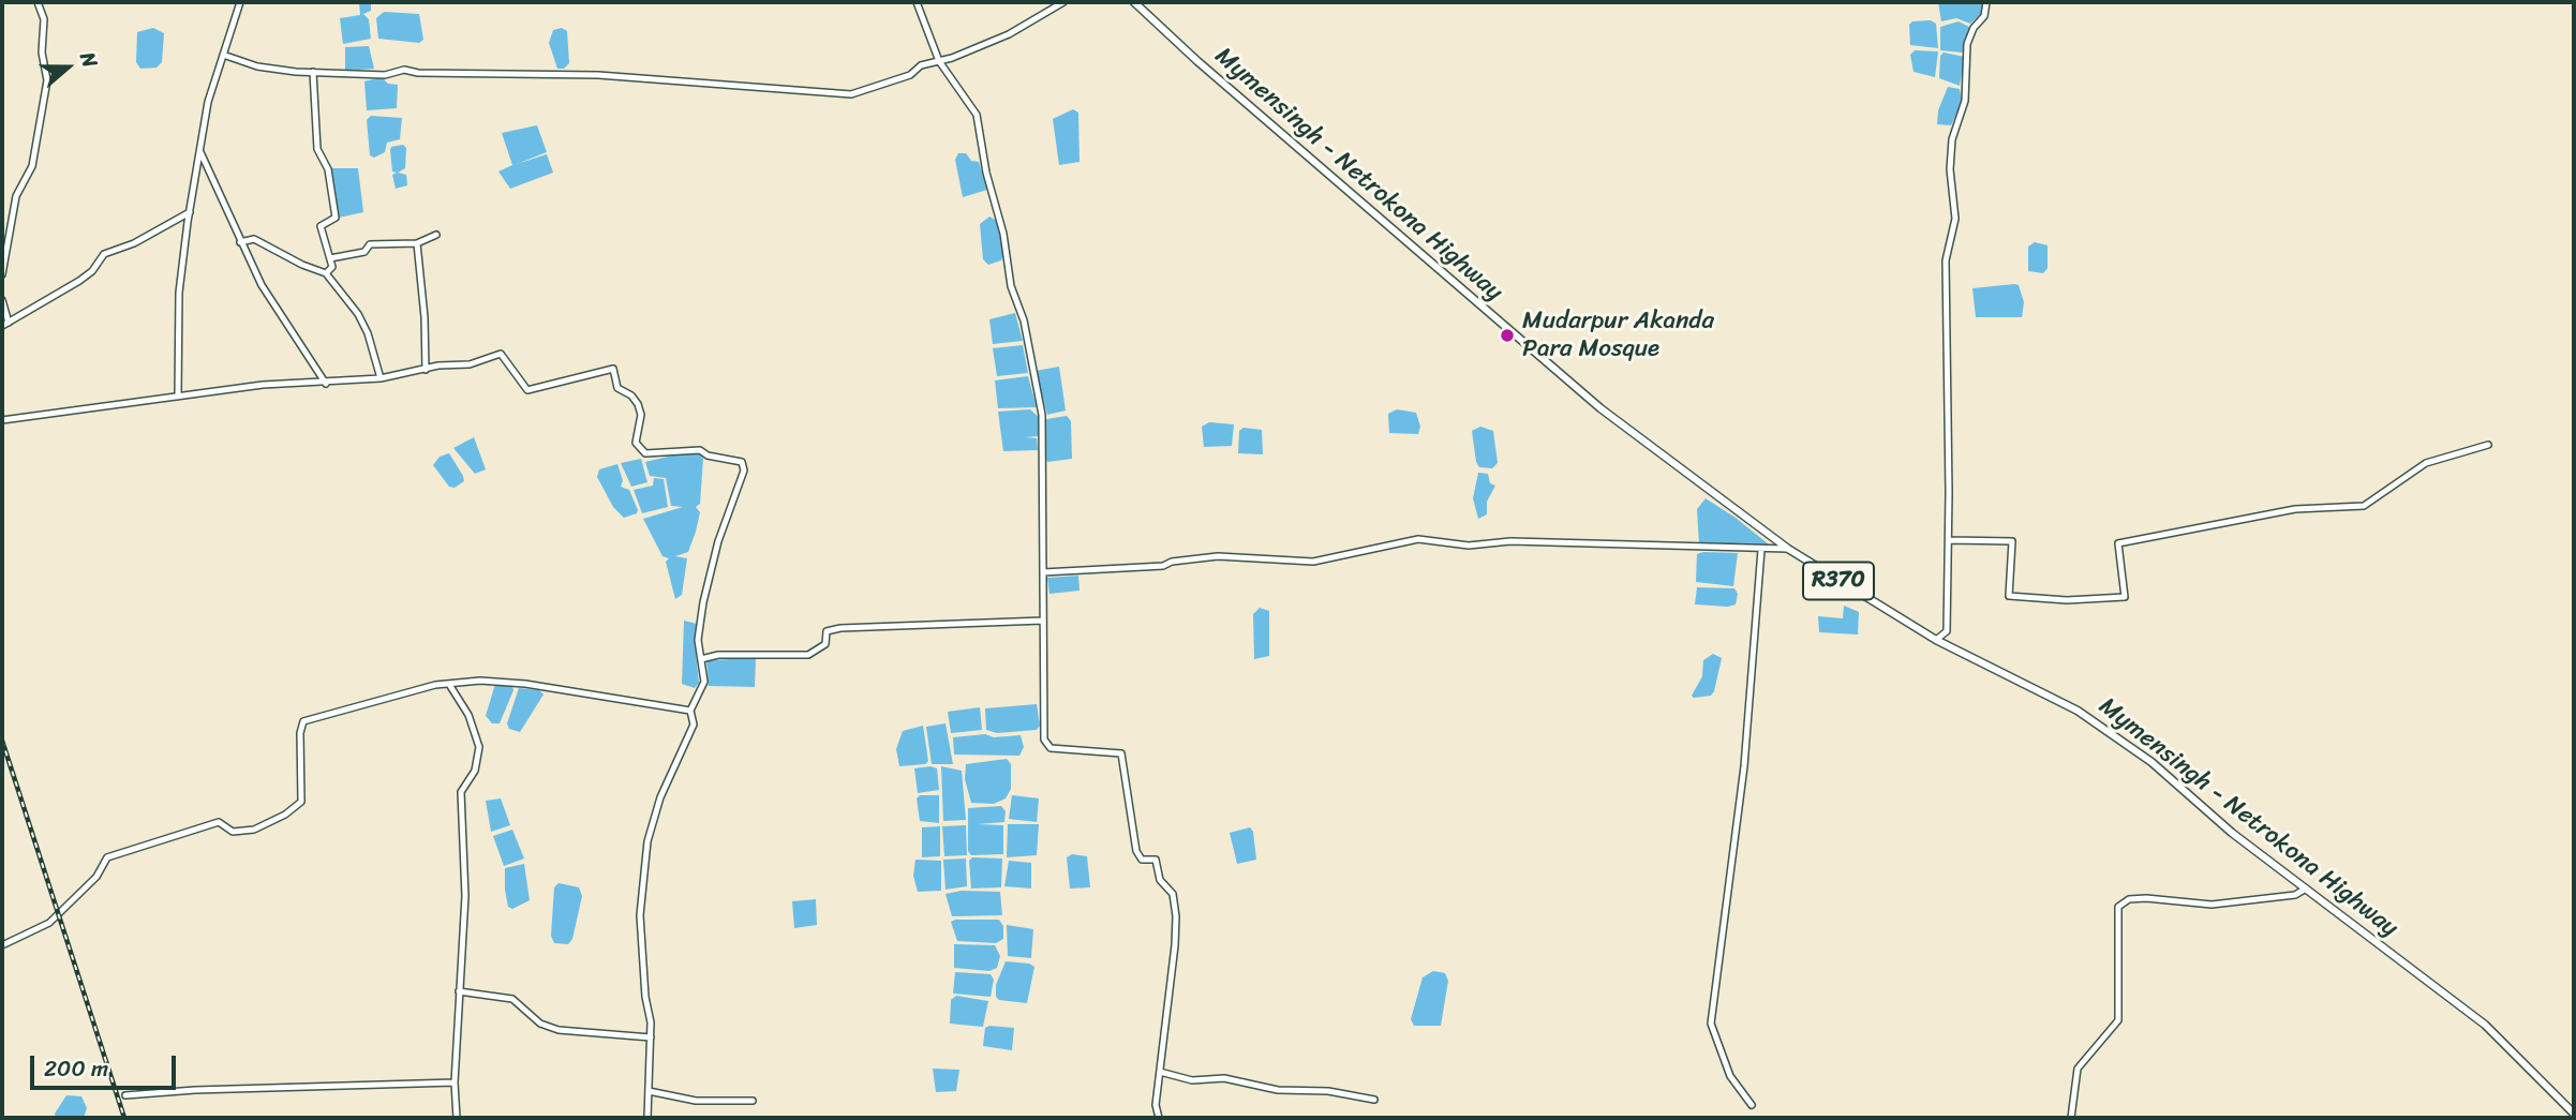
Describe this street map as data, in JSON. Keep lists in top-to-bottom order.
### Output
{
  "streets": {
    "main road": ["Mymensingh - Netrokona Highway", "R370"]
  },
  "places": ["Mudarpur Akanda Para Mosque"],
  "scale_bar": "200 m",
  "north": "right"
}
